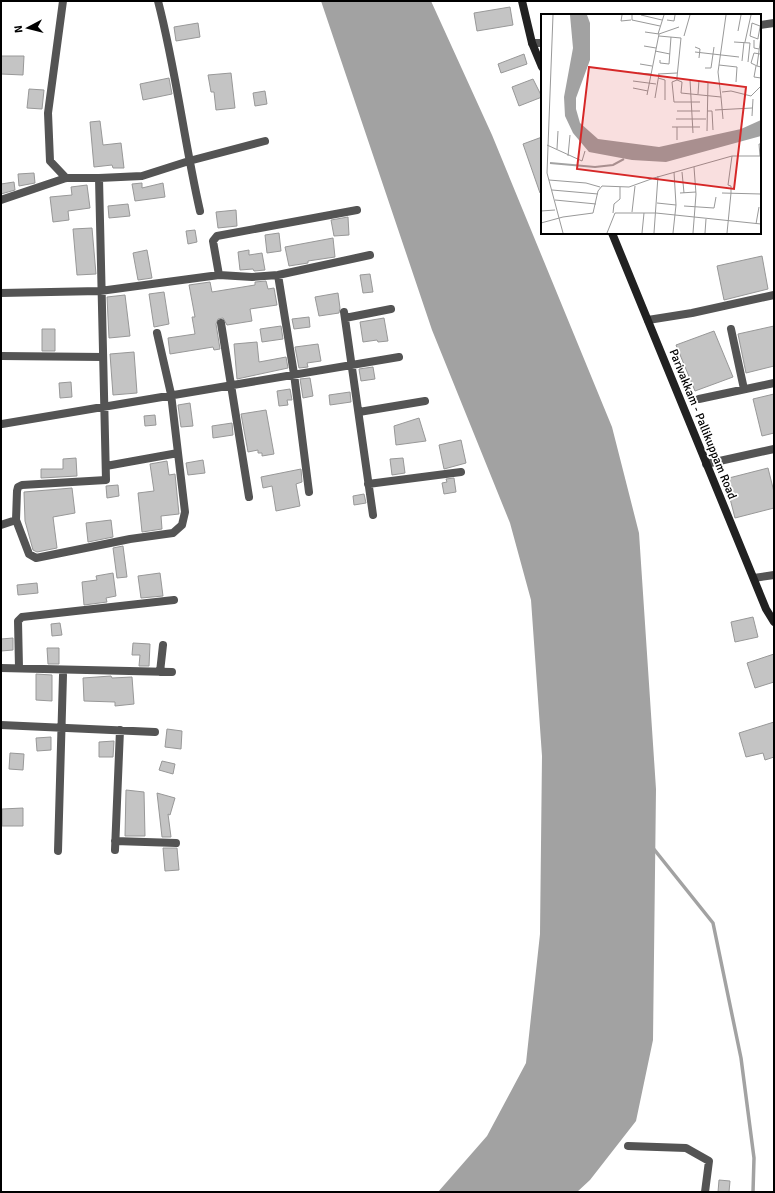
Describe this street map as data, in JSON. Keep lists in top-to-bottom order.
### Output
{
  "streets": {
    "street": ["Parivakkam - Pallikuppam Road"]
  },
  "north": "left"
}
